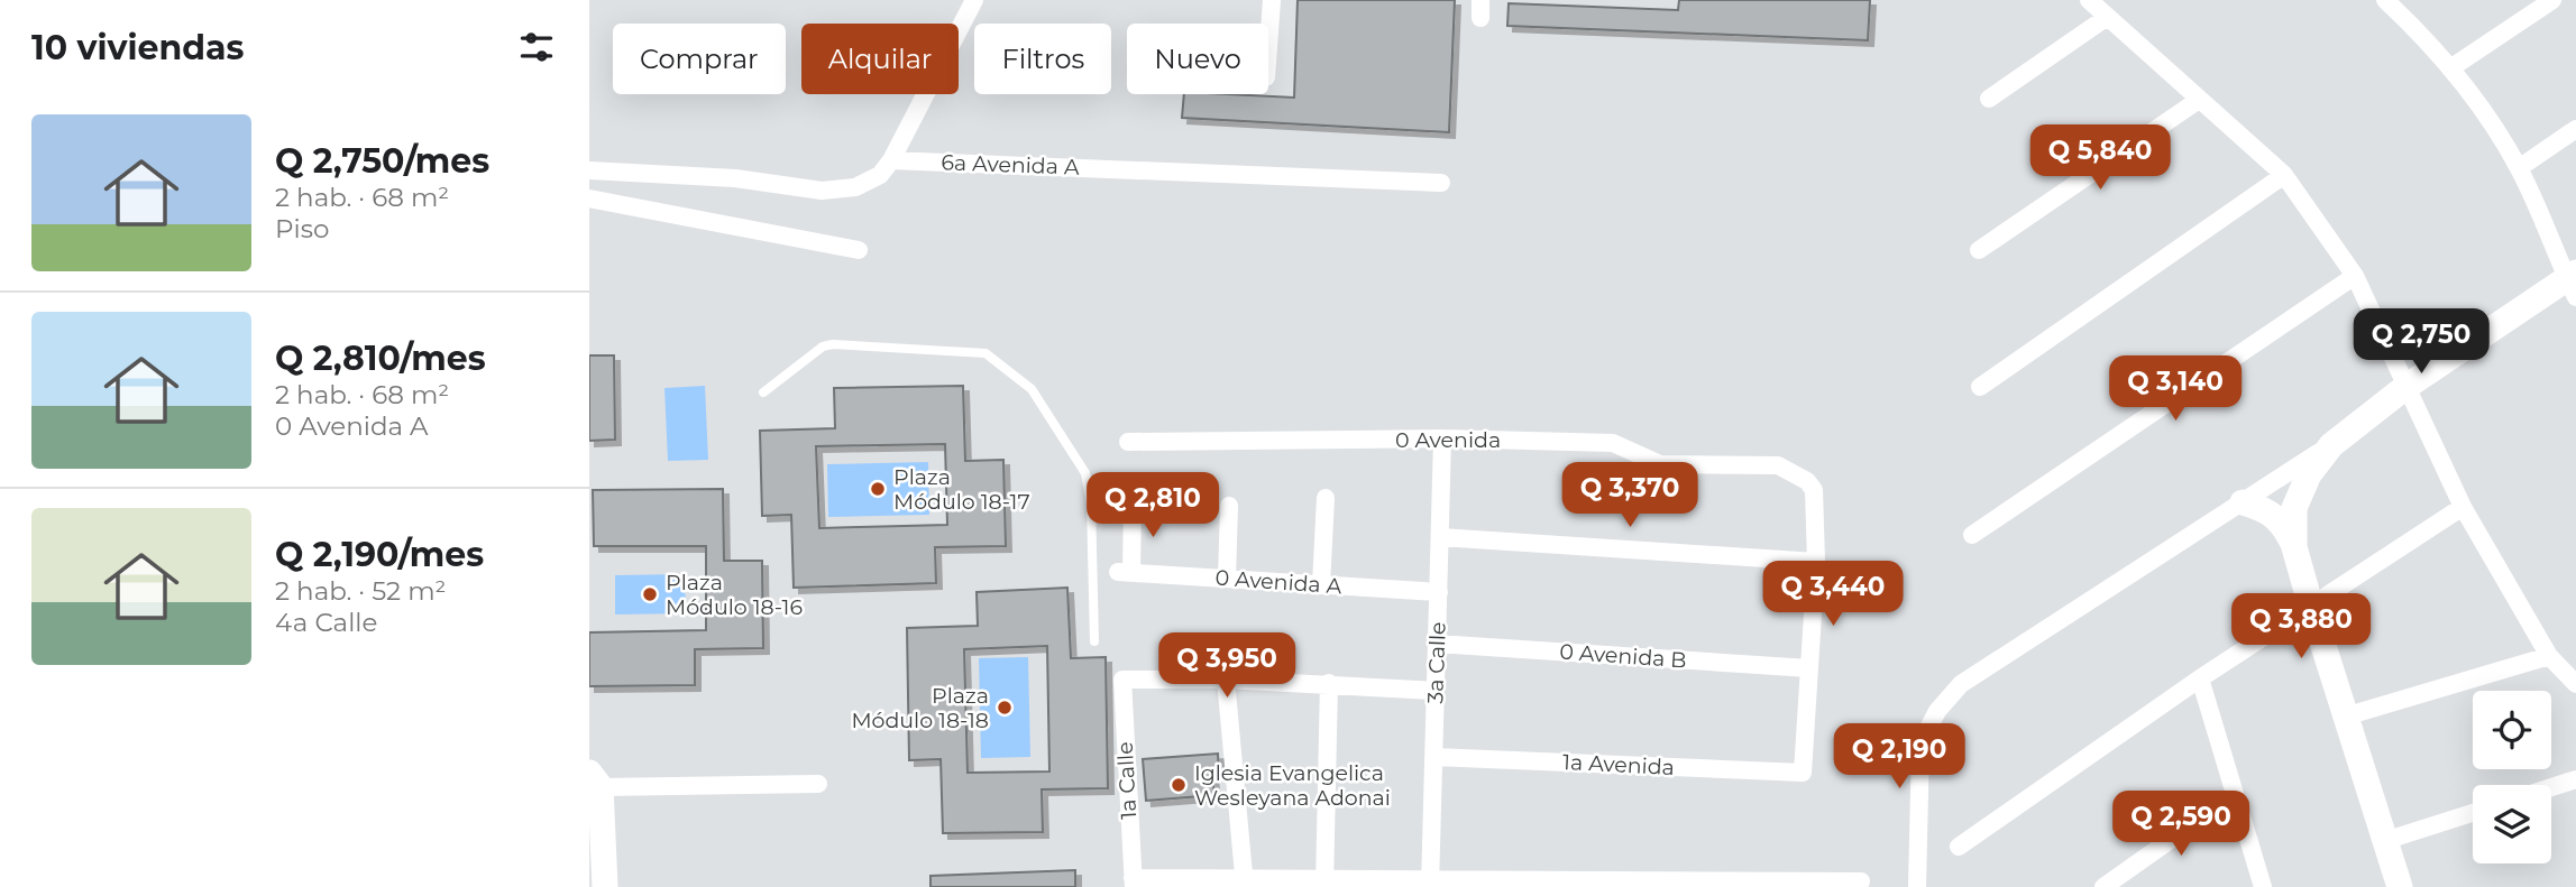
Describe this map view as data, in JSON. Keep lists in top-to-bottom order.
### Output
{
  "streets": {
    "street": [
      "6a Avenida A",
      "0 Avenida",
      "0 Avenida A",
      "0 Avenida B",
      "3a Calle",
      "1a Avenida",
      "1a Calle"
    ]
  },
  "crossings": [
    ["0 Avenida", "3a Calle"],
    ["0 Avenida A", "3a Calle"],
    ["0 Avenida B", "3a Calle"],
    ["0 Avenida B", "1a Avenida"],
    ["3a Calle", "1a Avenida"]
  ],
  "places": [
    "Plaza Módulo 18-17",
    "Plaza Módulo 18-16",
    "Plaza Módulo 18-18",
    "Iglesia Evangelica Wesleyana Adonai"
  ],
  "page": {
    "heading": "10 viviendas",
    "chip": [
      "Comprar",
      "Alquilar",
      "Filtros",
      "Nuevo"
    ],
    "list": [
      {
        "name": "Q 2,750/mes",
        "note": "2 hab. · 68 m² · Piso"
      },
      {
        "name": "Q 2,810/mes",
        "note": "2 hab. · 68 m² · 0 Avenida A"
      },
      {
        "name": "Q 2,190/mes",
        "note": "2 hab. · 52 m² · 4a Calle"
      }
    ],
    "price": [
      "Q 5,840",
      "Q 2,750",
      "Q 3,140",
      "Q 3,370",
      "Q 2,810",
      "Q 3,440",
      "Q 3,880",
      "Q 3,950",
      "Q 2,190",
      "Q 2,590"
    ]
  }
}
